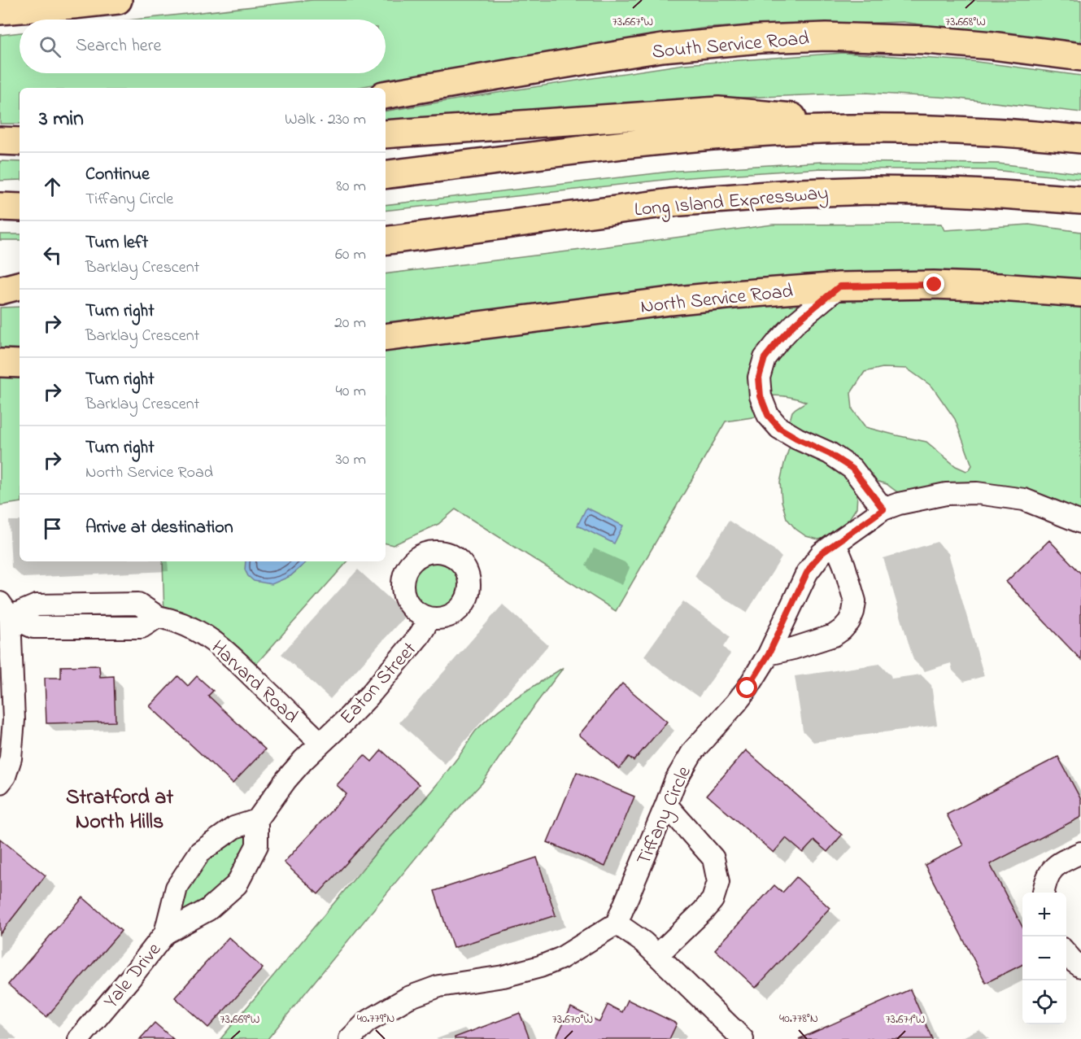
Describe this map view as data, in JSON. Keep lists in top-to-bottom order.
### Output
{
  "streets": {
    "main road": ["South Service Road", "Long Island Expressway", "North Service Road"],
    "street": [
      "Harvard Road",
      "Eaton Street",
      "Tiffany Circle",
      "Yale Drive"
    ]
  },
  "crossings": [
    ["Harvard Road", "Eaton Street"]
  ],
  "districts": ["Stratford at North Hills"],
  "page": {
    "search": "Search here",
    "heading": ["3 min", "Walk · 230 m"],
    "list": [
      ["Continue", "Tiffany Circle", "80 m"],
      ["Turn left", "Barklay Crescent", "60 m"],
      ["Turn right", "Barklay Crescent", "20 m"],
      ["Turn right", "Barklay Crescent", "40 m"],
      ["Turn right", "North Service Road", "30 m"],
      "Arrive at destination"
    ],
    "map_buttons": ["+", "−"]
  },
  "coordinates": [
    "73.667°W",
    "73.668°W",
    "40.779°N",
    "40.778°N",
    "73.669°W",
    "73.670°W",
    "73.671°W"
  ]
}
